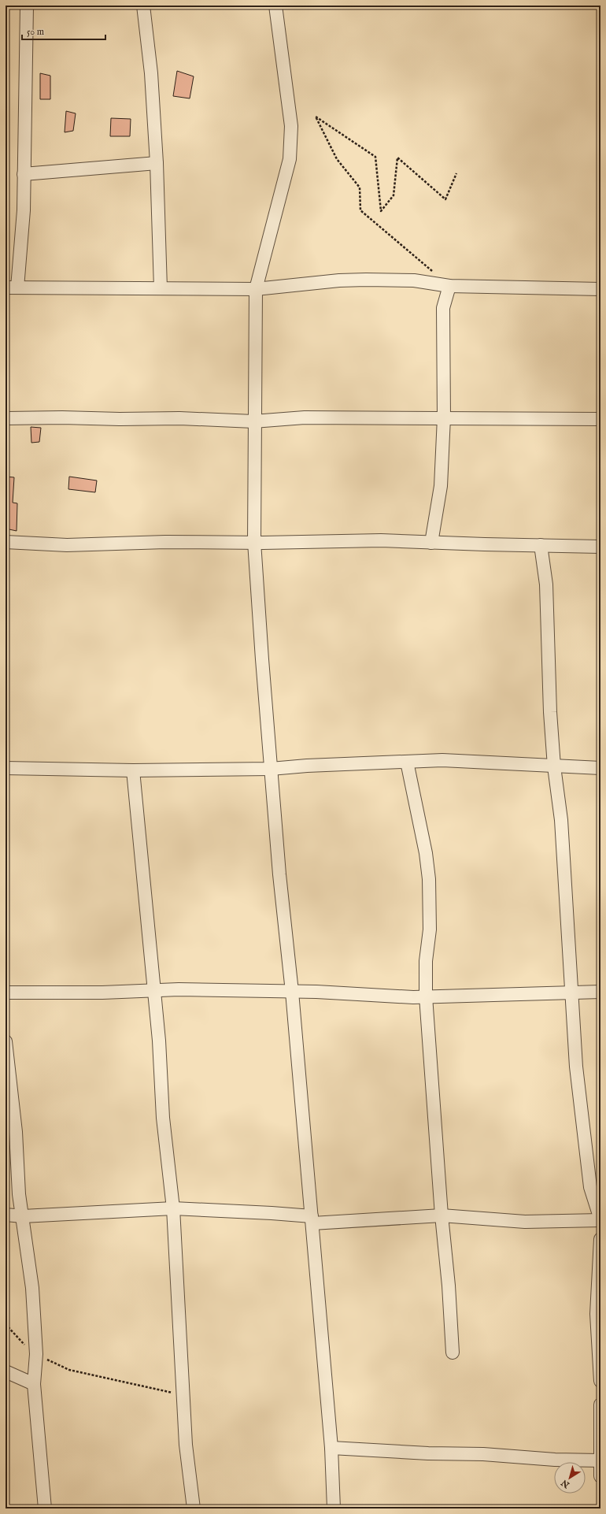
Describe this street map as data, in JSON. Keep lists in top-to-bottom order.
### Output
{
  "scale_bar": "50 m",
  "north": "bottom left"
}
